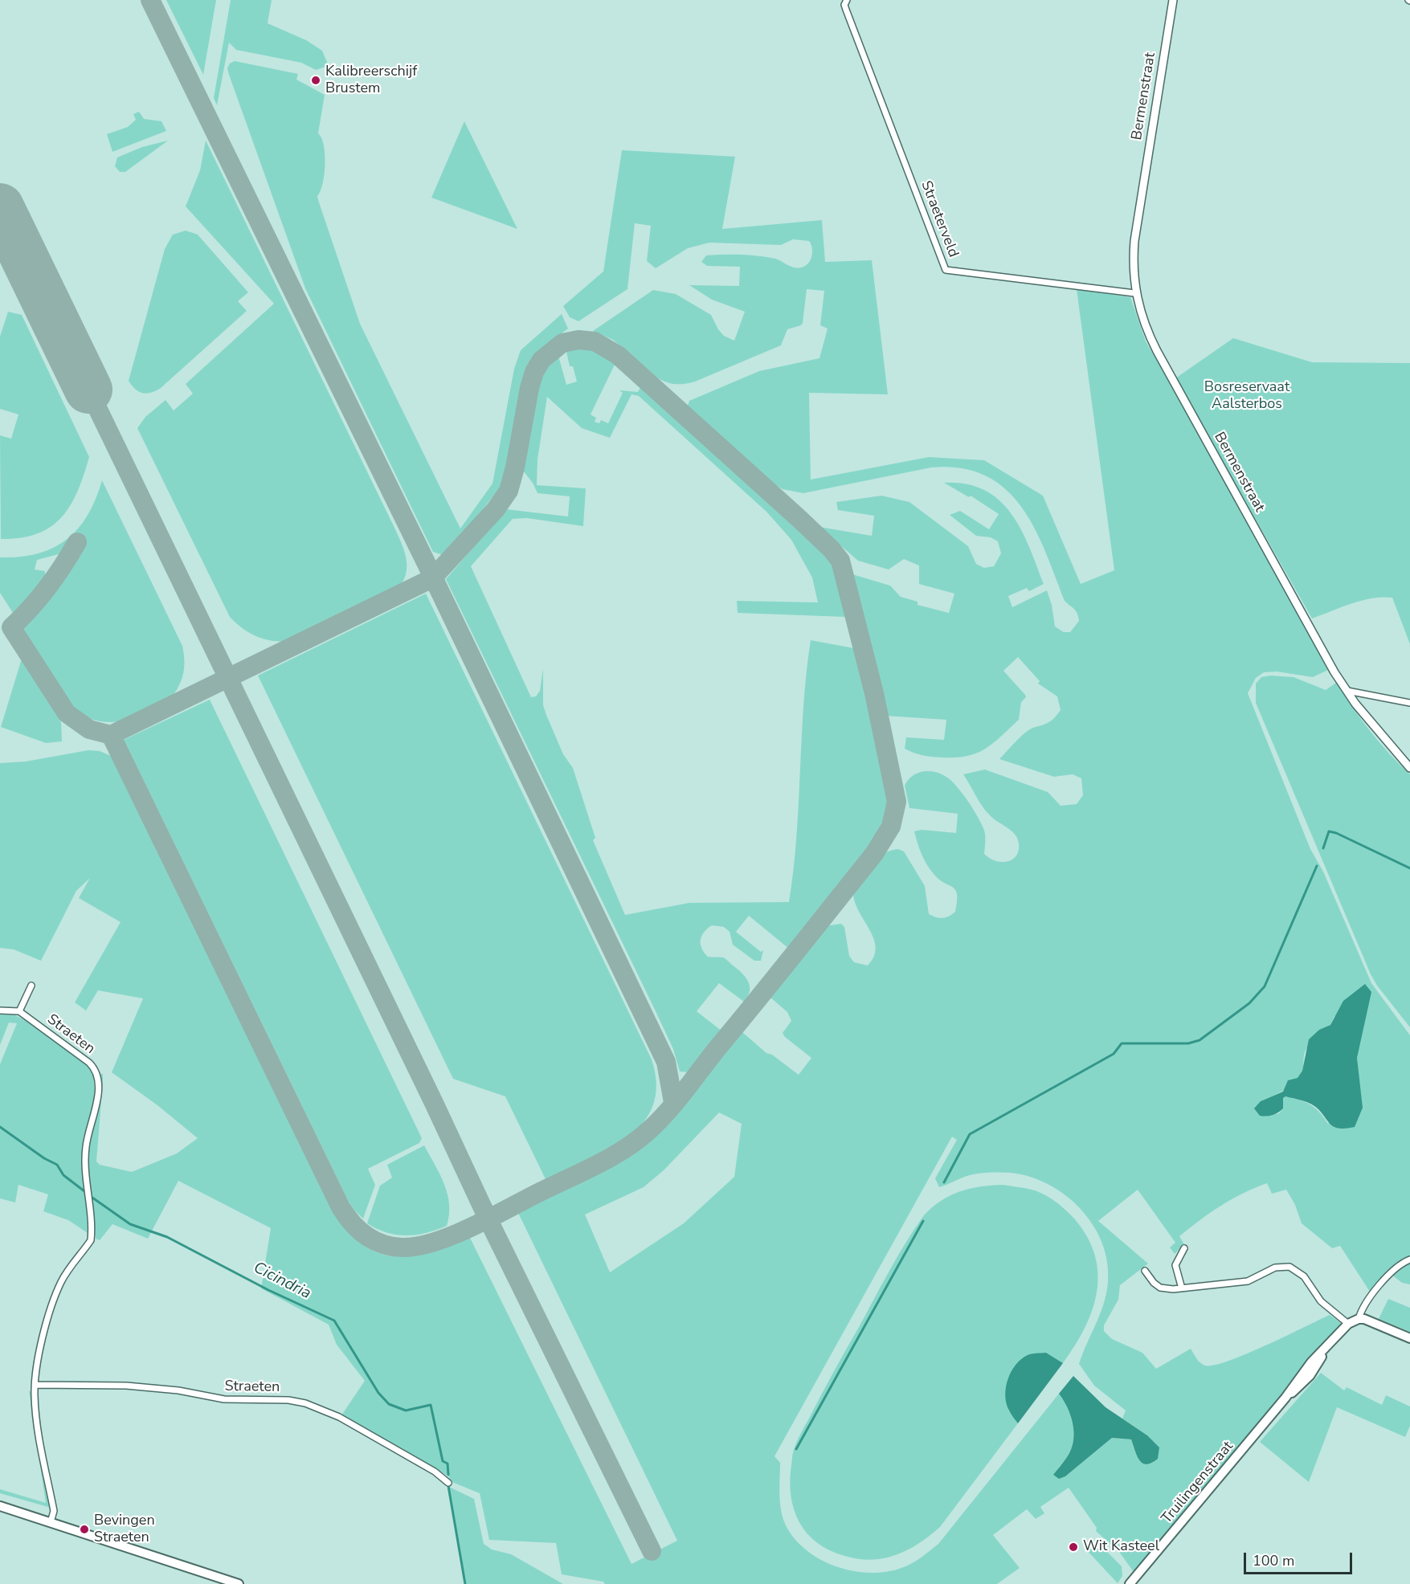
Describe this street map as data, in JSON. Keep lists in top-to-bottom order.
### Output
{
  "streets": {
    "main road": ["Truilingenstraat"],
    "street": ["Bermenstraat", "Straeterveld", "Straeten"]
  },
  "crossings": [
    ["Bermenstraat", "Straeterveld"]
  ],
  "water": ["Cicindria"],
  "parks": ["Bosreservaat Aalsterbos"],
  "places": ["Kalibreerschijf Brustem", "Bevingen Straeten", "Wit Kasteel"],
  "scale_bar": "100 m"
}
